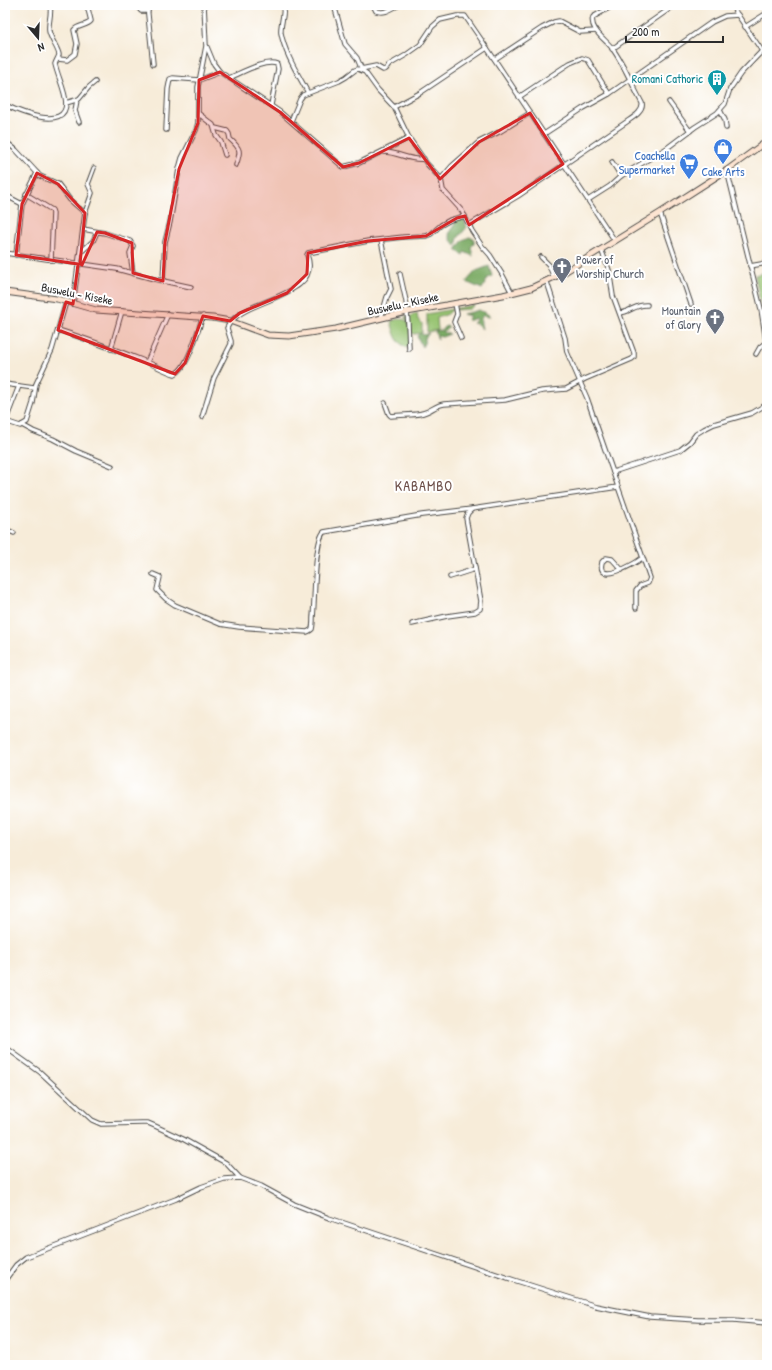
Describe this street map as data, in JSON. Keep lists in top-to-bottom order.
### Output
{
  "streets": {
    "main road": ["Buswelu - Kiseke"]
  },
  "districts": ["KABAMBO"],
  "places": {
    "building": ["Romani Cathoric"],
    "shop": ["Cake Arts"],
    "supermarket": ["Coachella Supermarket"],
    "church": ["Power of Worship Church", "Mountain of Glory"]
  },
  "scale_bar": "200 m",
  "north": "bottom"
}
